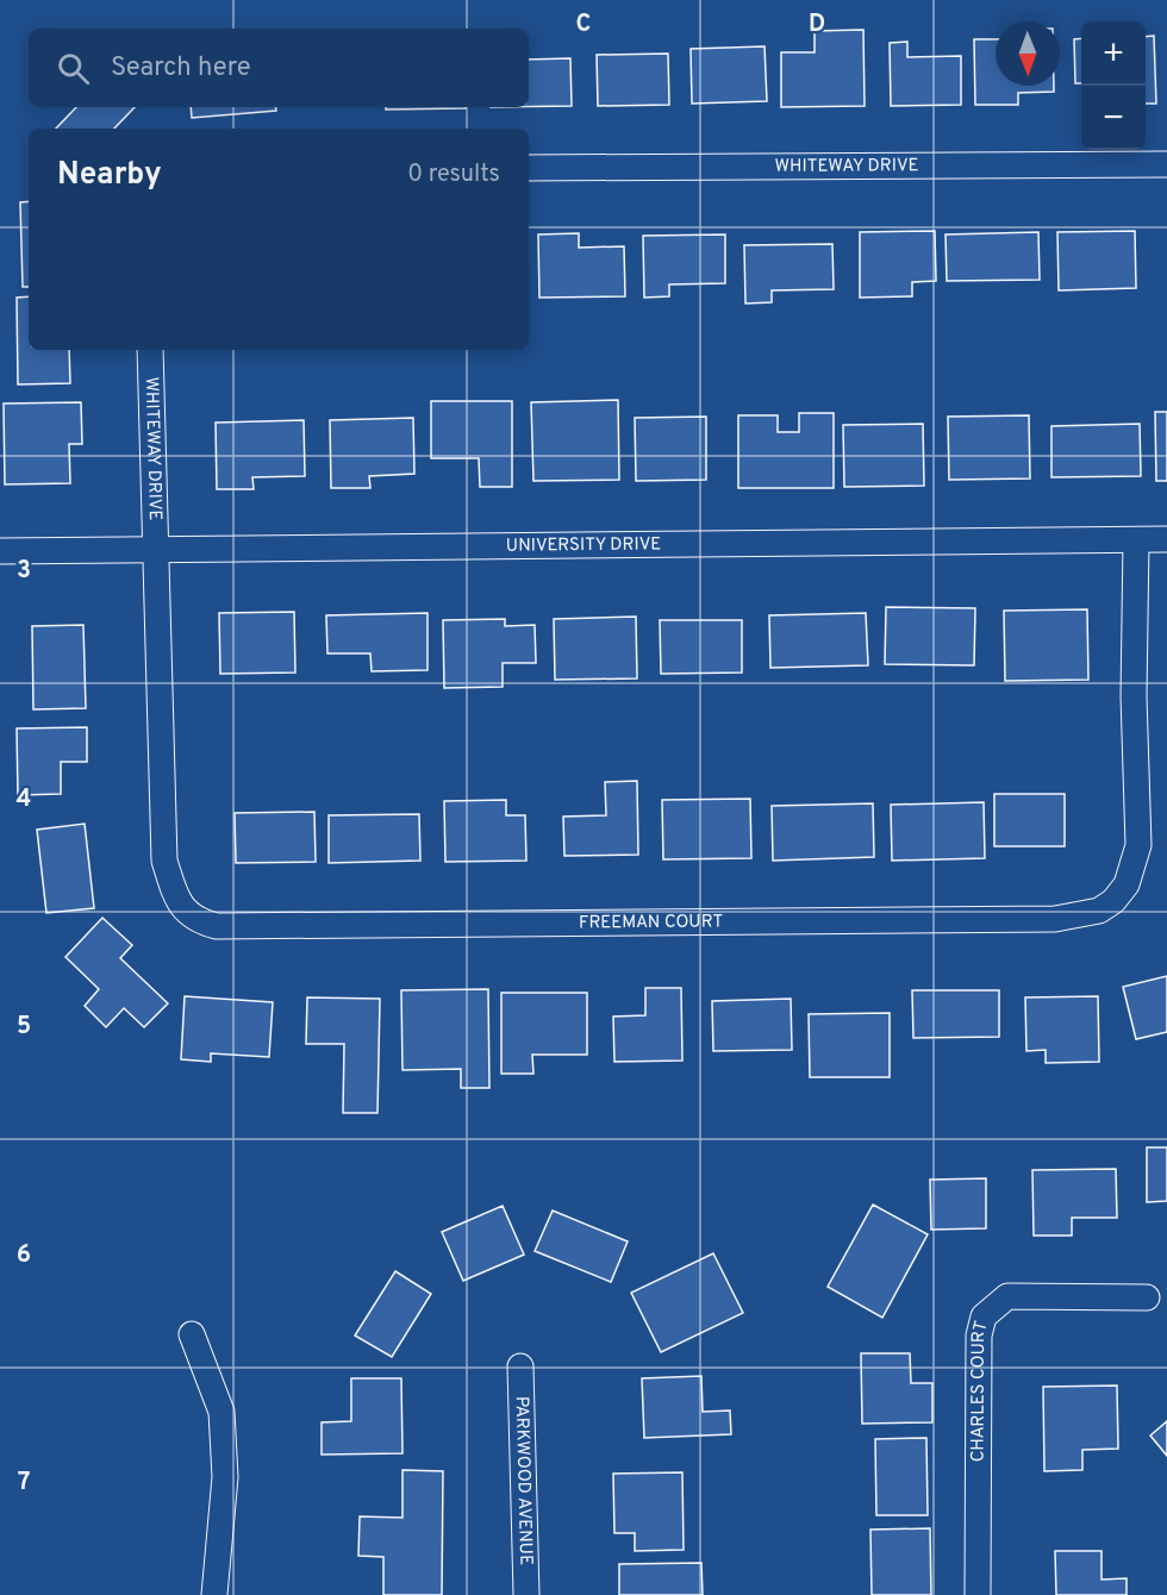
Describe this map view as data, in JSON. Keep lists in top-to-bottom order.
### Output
{
  "streets": {
    "street": [
      "WHITEWAY DRIVE",
      "UNIVERSITY DRIVE",
      "FREEMAN COURT",
      "CHARLES COURT",
      "PARKWOOD AVENUE"
    ]
  },
  "crossings": [
    ["WHITEWAY DRIVE", "UNIVERSITY DRIVE"],
    ["WHITEWAY DRIVE", "FREEMAN COURT"],
    ["UNIVERSITY DRIVE", "FREEMAN COURT"]
  ],
  "north": "bottom",
  "page": {
    "map_buttons": ["+", "−"],
    "search": "Search here",
    "heading": ["Nearby", "0 results"]
  },
  "grid": {
    "columns": ["C", "D"],
    "rows": [
      "3",
      "4",
      "5",
      "6",
      "7"
    ]
  }
}
